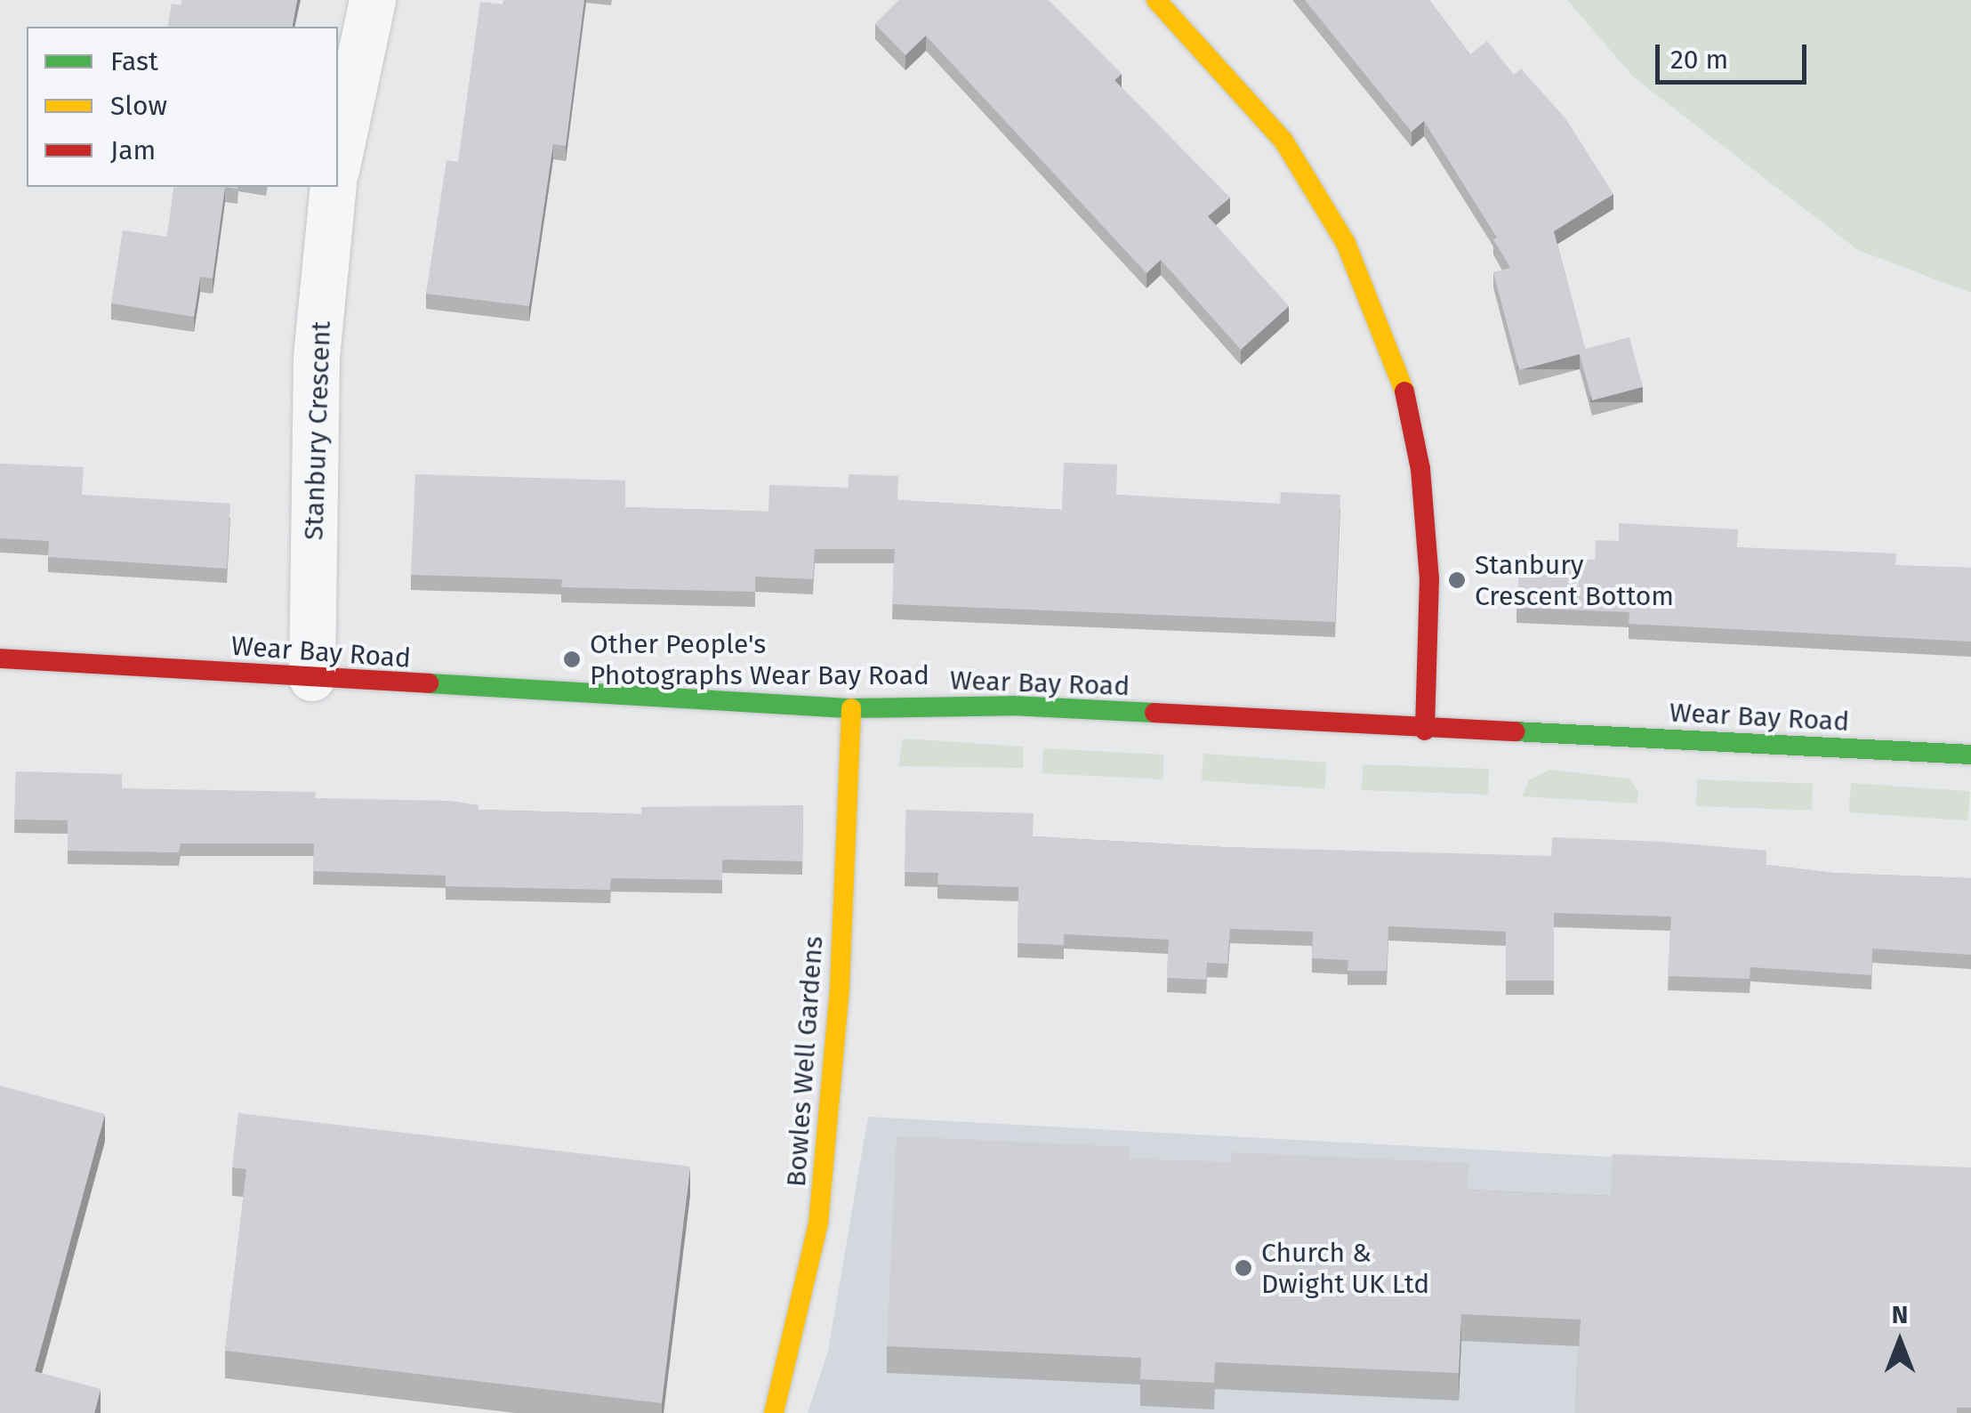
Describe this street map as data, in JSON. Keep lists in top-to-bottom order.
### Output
{
  "streets": {
    "street": ["Stanbury Crescent", "Wear Bay Road", "Bowles Well Gardens"]
  },
  "crossings": [
    ["Stanbury Crescent", "Wear Bay Road"],
    ["Wear Bay Road", "Bowles Well Gardens"]
  ],
  "places": ["Stanbury Crescent Bottom", "Other People's Photographs Wear Bay Road", "Church & Dwight UK Ltd"],
  "legend": ["Fast", "Slow", "Jam"],
  "scale_bar": "20 m",
  "north": "top"
}
